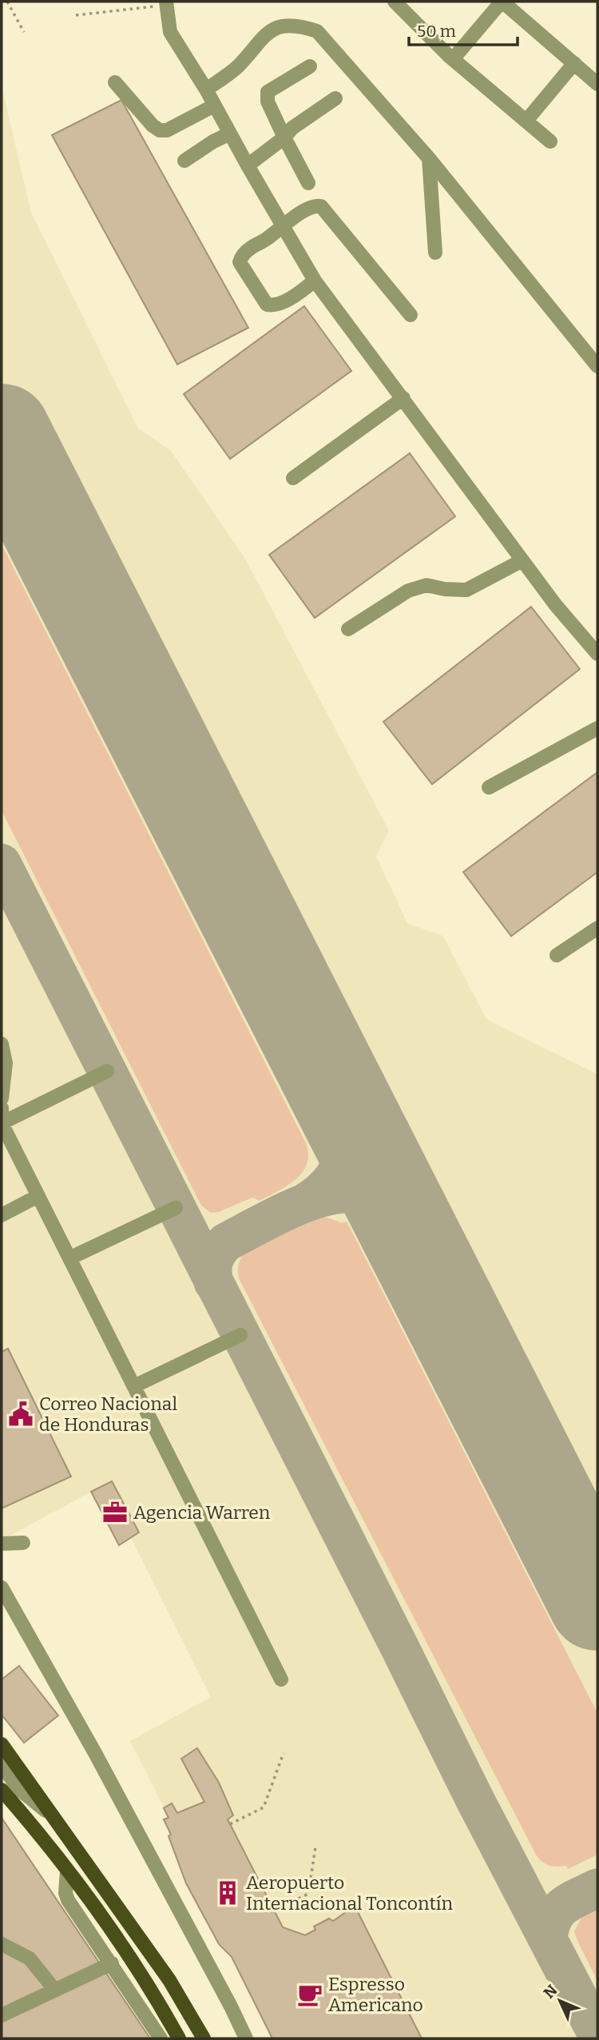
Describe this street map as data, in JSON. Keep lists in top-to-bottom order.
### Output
{
  "places": {
    "public building": ["Correo Nacional de Honduras"],
    "office": ["Agencia Warren"],
    "building": ["Aeropuerto Internacional Toncontín"],
    "cafe": ["Espresso Americano"]
  },
  "scale_bar": "50 m",
  "north": "top left"
}
